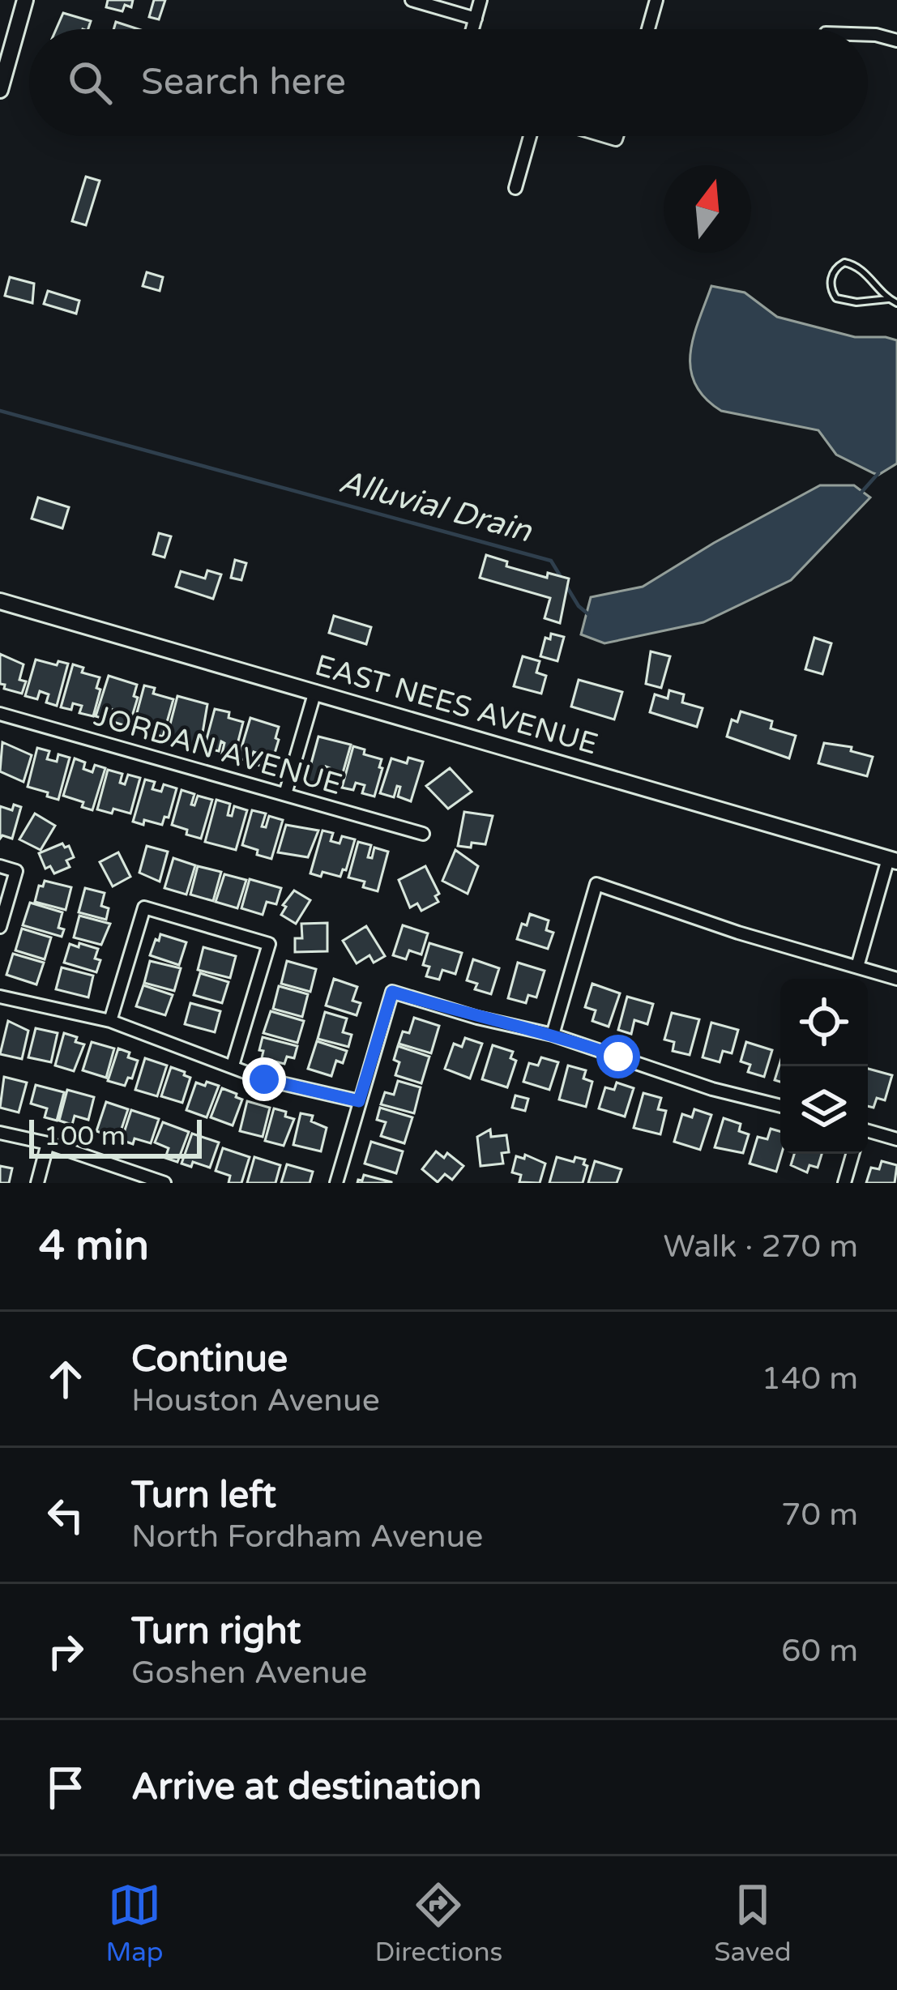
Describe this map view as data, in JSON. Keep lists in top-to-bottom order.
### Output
{
  "streets": {
    "main road": ["EAST NEES AVENUE"],
    "street": ["JORDAN AVENUE"]
  },
  "water": ["Alluvial Drain"],
  "scale_bar": "100 m",
  "north": "top",
  "page": {
    "search": "Search here",
    "scale": "100 m",
    "heading": ["4 min", "Walk · 270 m"],
    "list": [
      ["Continue", "Houston Avenue", "140 m"],
      ["Turn left", "North Fordham Avenue", "70 m"],
      ["Turn right", "Goshen Avenue", "60 m"],
      "Arrive at destination"
    ],
    "nav": ["Map", "Directions", "Saved"]
  }
}
